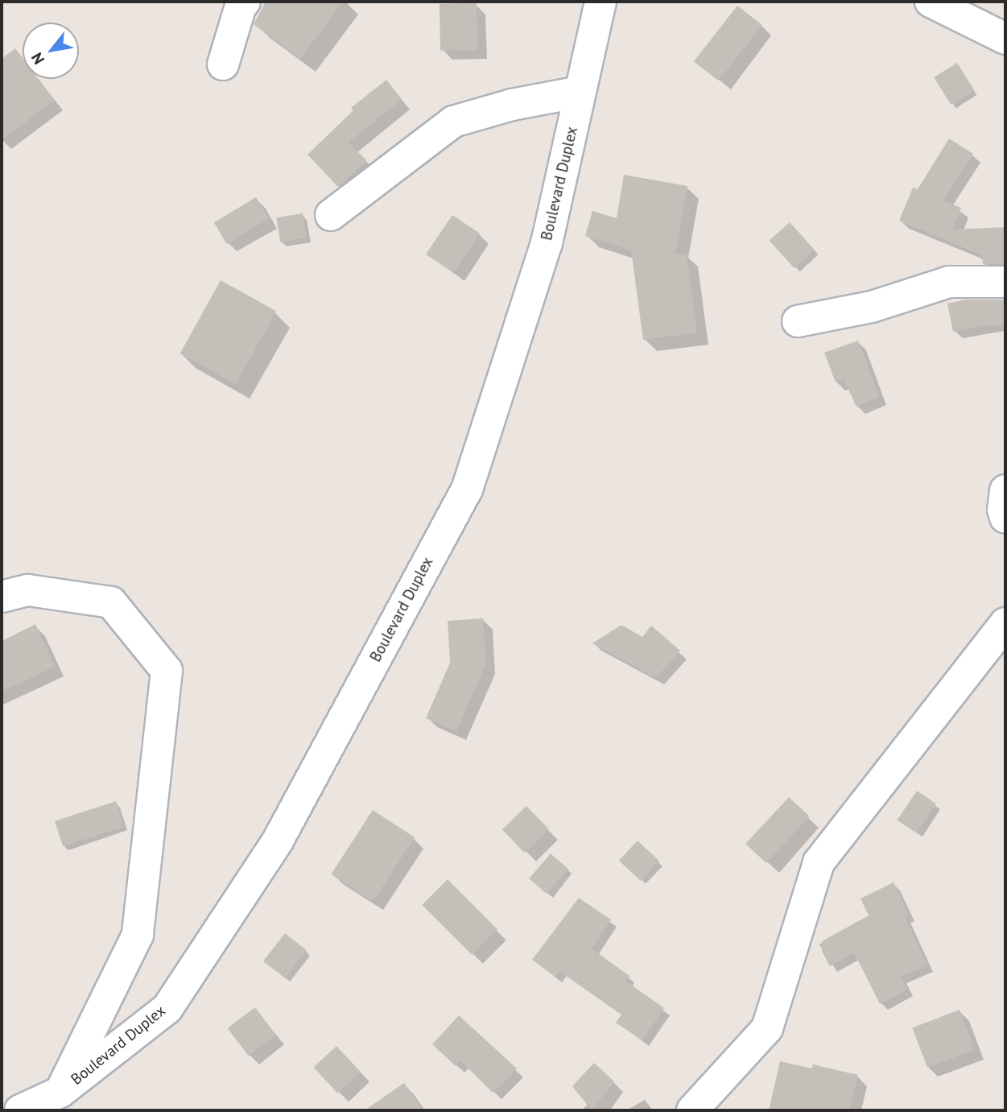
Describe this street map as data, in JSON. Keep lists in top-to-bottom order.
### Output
{
  "streets": {
    "street": ["Boulevard Duplex"]
  },
  "north": "bottom left"
}
